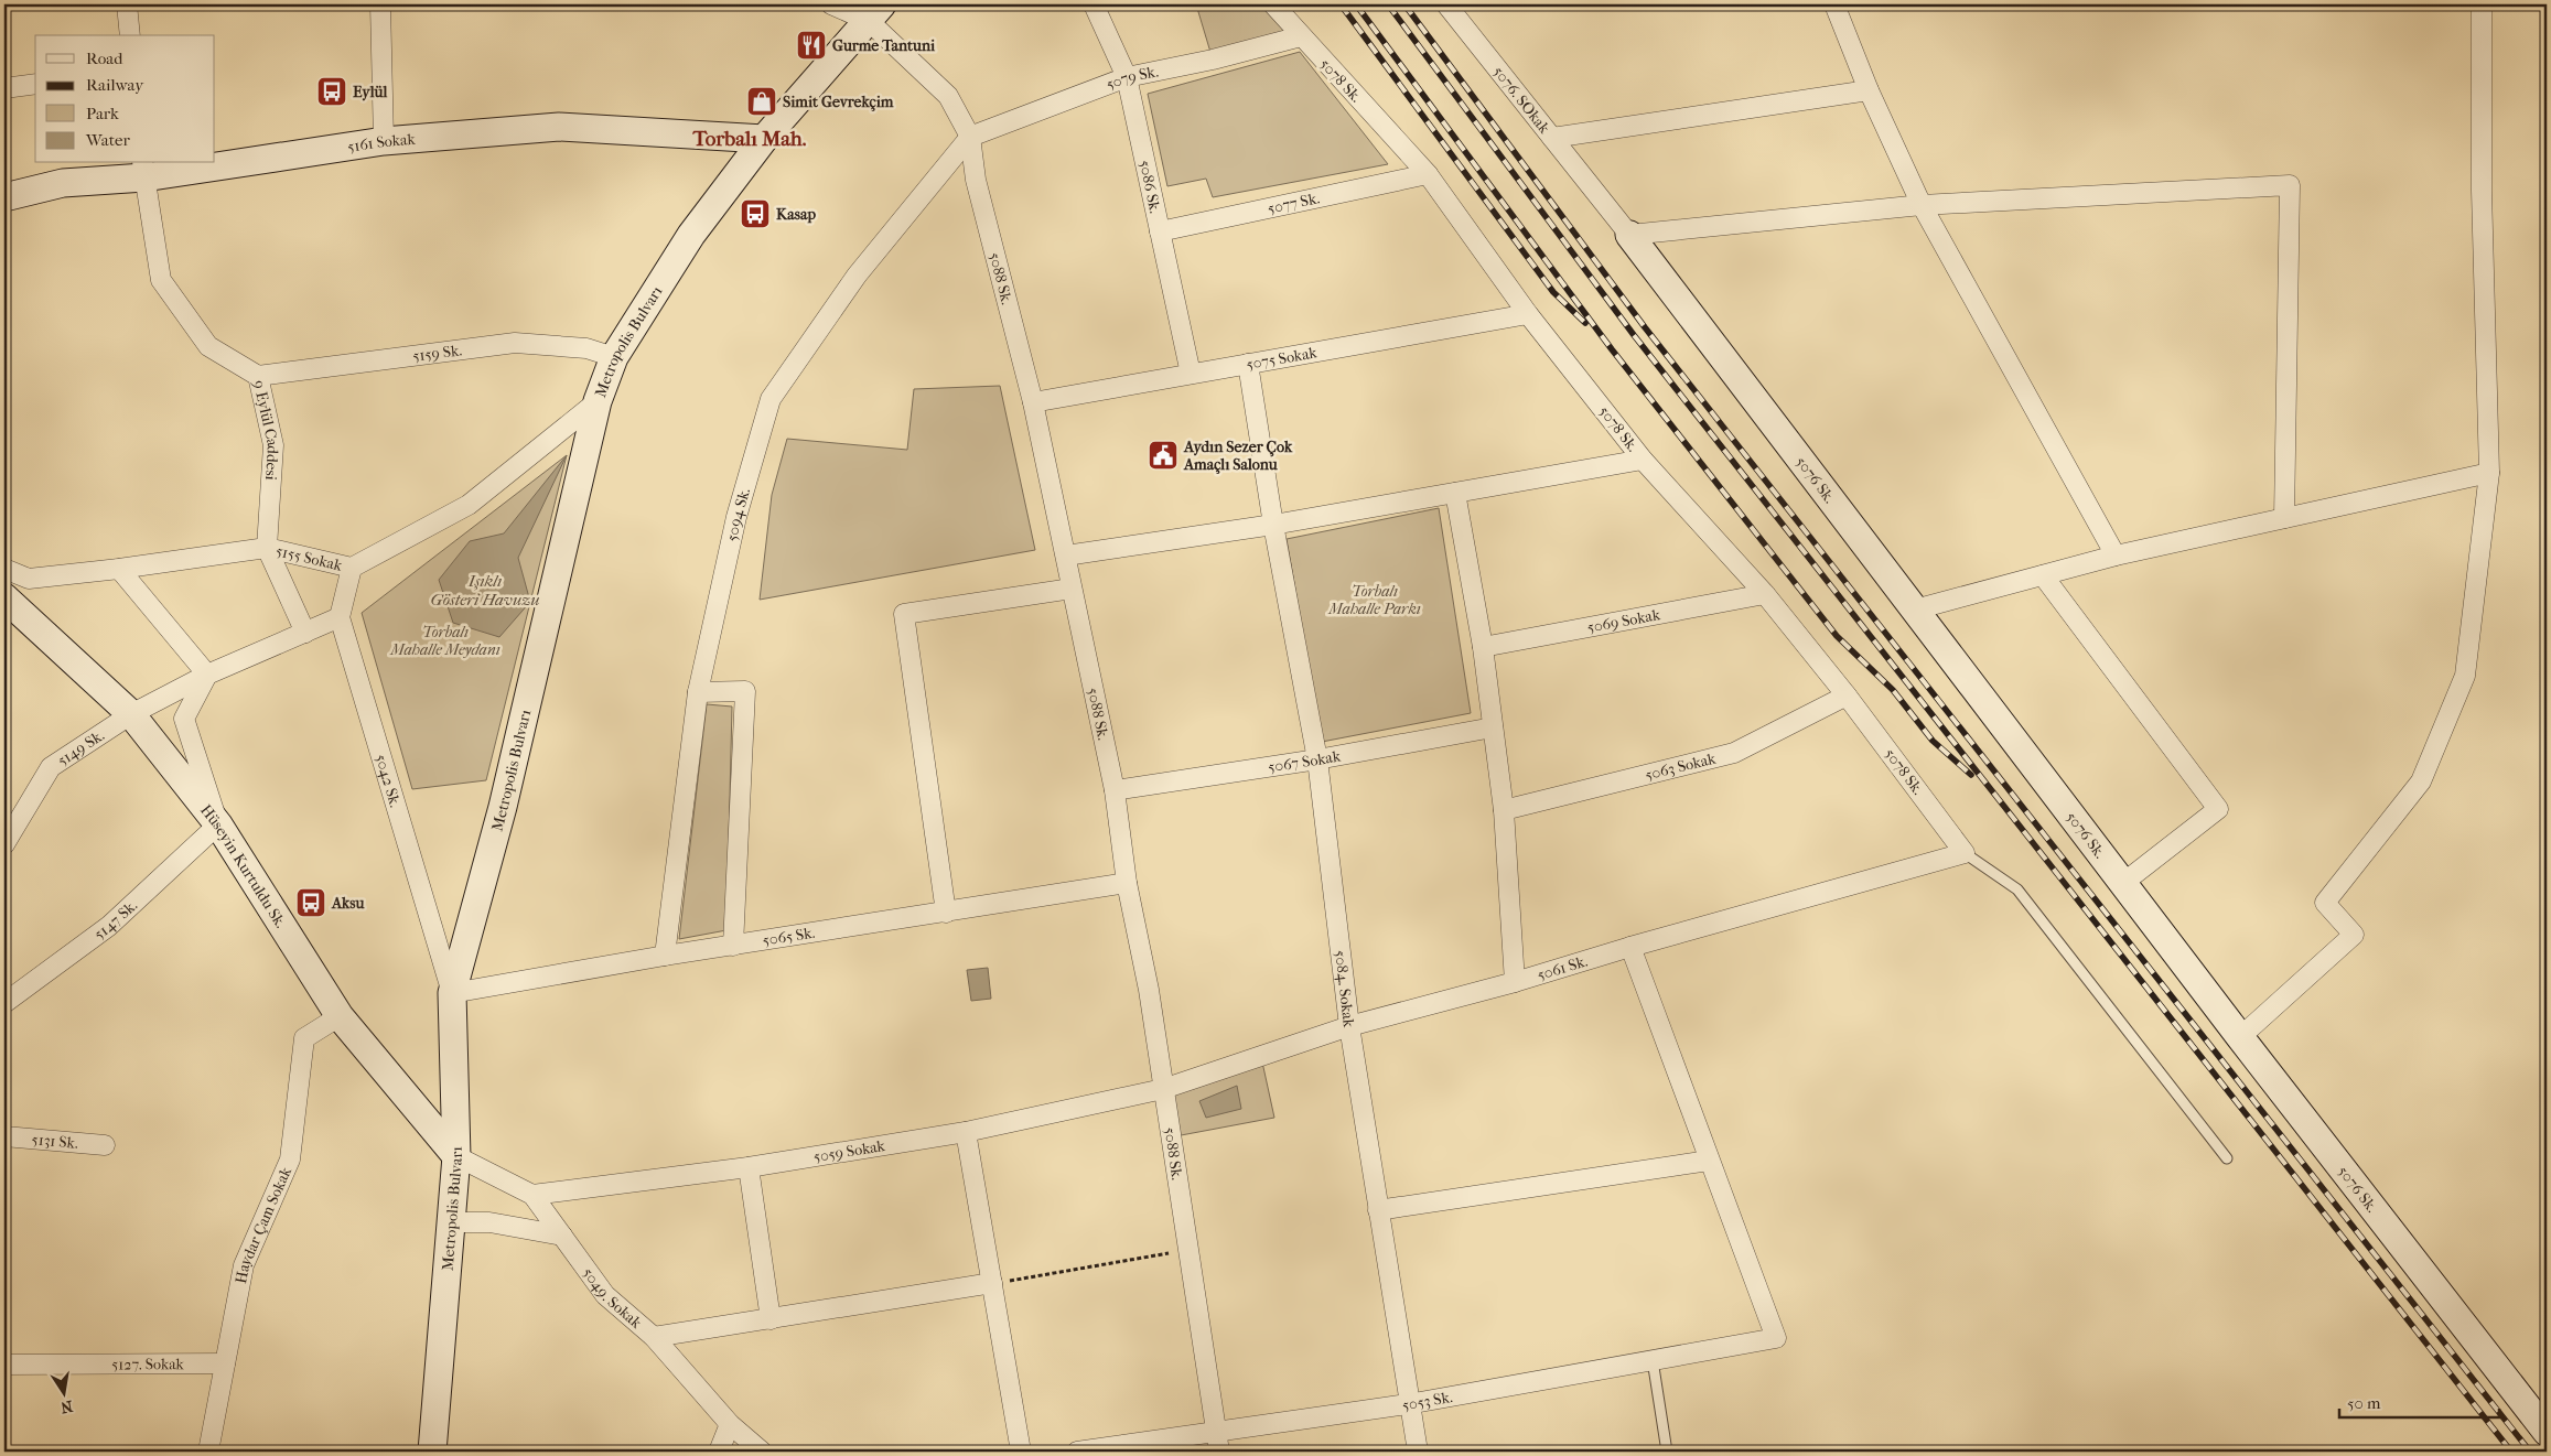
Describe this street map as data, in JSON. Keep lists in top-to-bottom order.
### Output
{
  "streets": {
    "main road": [
      "5161 Sokak",
      "Metropolis Bulvarı",
      "5076 Sk.",
      "Hüseyin Kurtuldu Sk."
    ],
    "street": [
      "5079 Sk.",
      "5078 Sk.",
      "5076. SOkak",
      "5086 Sk.",
      "5077 Sk.",
      "5088 Sk.",
      "5159 Sk.",
      "5075 Sokak",
      "9 Eylül Caddesi",
      "5094 Sk.",
      "5155 Sokak",
      "5069 Sokak",
      "5149 Sk.",
      "5067 Sokak",
      "5063 Sokak",
      "5042 Sk.",
      "5147 Sk.",
      "5065 Sk.",
      "5061 Sk.",
      "5084. Sokak",
      "5131 Sk.",
      "5059 Sokak",
      "Haydar Çam Sokak",
      "5049. Sokak",
      "5127. Sokak",
      "5053 Sk."
    ]
  },
  "crossings": [
    ["5079 Sk.", "5078 Sk."],
    ["5079 Sk.", "5086 Sk."],
    ["5079 Sk.", "5088 Sk."],
    ["5079 Sk.", "5094 Sk."],
    ["5078 Sk.", "5077 Sk."],
    ["5078 Sk.", "5075 Sokak"],
    ["5078 Sk.", "5069 Sokak"],
    ["5078 Sk.", "5063 Sokak"],
    ["5078 Sk.", "5061 Sk."],
    ["5161 Sokak", "Metropolis Bulvarı"],
    ["5161 Sokak", "9 Eylül Caddesi"],
    ["5086 Sk.", "5077 Sk."],
    ["5086 Sk.", "5075 Sokak"],
    ["5088 Sk.", "Metropolis Bulvarı"],
    ["5088 Sk.", "5075 Sokak"],
    ["5088 Sk.", "5094 Sk."],
    ["5088 Sk.", "5067 Sokak"],
    ["5088 Sk.", "5065 Sk."],
    ["5088 Sk.", "5061 Sk."],
    ["5088 Sk.", "5059 Sokak"],
    ["5088 Sk.", "5053 Sk."],
    ["Metropolis Bulvarı", "5159 Sk."],
    ["Metropolis Bulvarı", "5155 Sokak"],
    ["Metropolis Bulvarı", "5042 Sk."],
    ["Metropolis Bulvarı", "Hüseyin Kurtuldu Sk."],
    ["Metropolis Bulvarı", "5065 Sk."],
    ["Metropolis Bulvarı", "5049. Sokak"],
    ["5159 Sk.", "9 Eylül Caddesi"],
    ["5075 Sokak", "5084. Sokak"],
    ["9 Eylül Caddesi", "5155 Sokak"],
    ["5094 Sk.", "5065 Sk."],
    ["5149 Sk.", "5042 Sk."],
    ["5149 Sk.", "Hüseyin Kurtuldu Sk."],
    ["5067 Sokak", "5084. Sokak"],
    ["5042 Sk.", "5065 Sk."],
    ["Hüseyin Kurtuldu Sk.", "5147 Sk."],
    ["Hüseyin Kurtuldu Sk.", "Haydar Çam Sokak"],
    ["Hüseyin Kurtuldu Sk.", "5049. Sokak"],
    ["5061 Sk.", "5084. Sokak"],
    ["5061 Sk.", "5059 Sokak"],
    ["5084. Sokak", "5053 Sk."],
    ["5059 Sokak", "5049. Sokak"],
    ["Haydar Çam Sokak", "5127. Sokak"]
  ],
  "districts": ["Torbalı Mah."],
  "water": ["Işıklı Gösteri Havuzu"],
  "parks": ["Torbalı Mahalle Parkı", "Torbalı Mahalle Meydanı"],
  "places": {
    "restaurant": ["Gurme Tantuni"],
    "bus stop": ["Eylül", "Kasap", "Aksu"],
    "shop": ["Simit Gevrekçim"],
    "public building": ["Aydın Sezer Çok Amaçlı Salonu"]
  },
  "legend": [
    "Road",
    "Railway",
    "Park",
    "Water"
  ],
  "scale_bar": "50 m",
  "north": "bottom"
}
